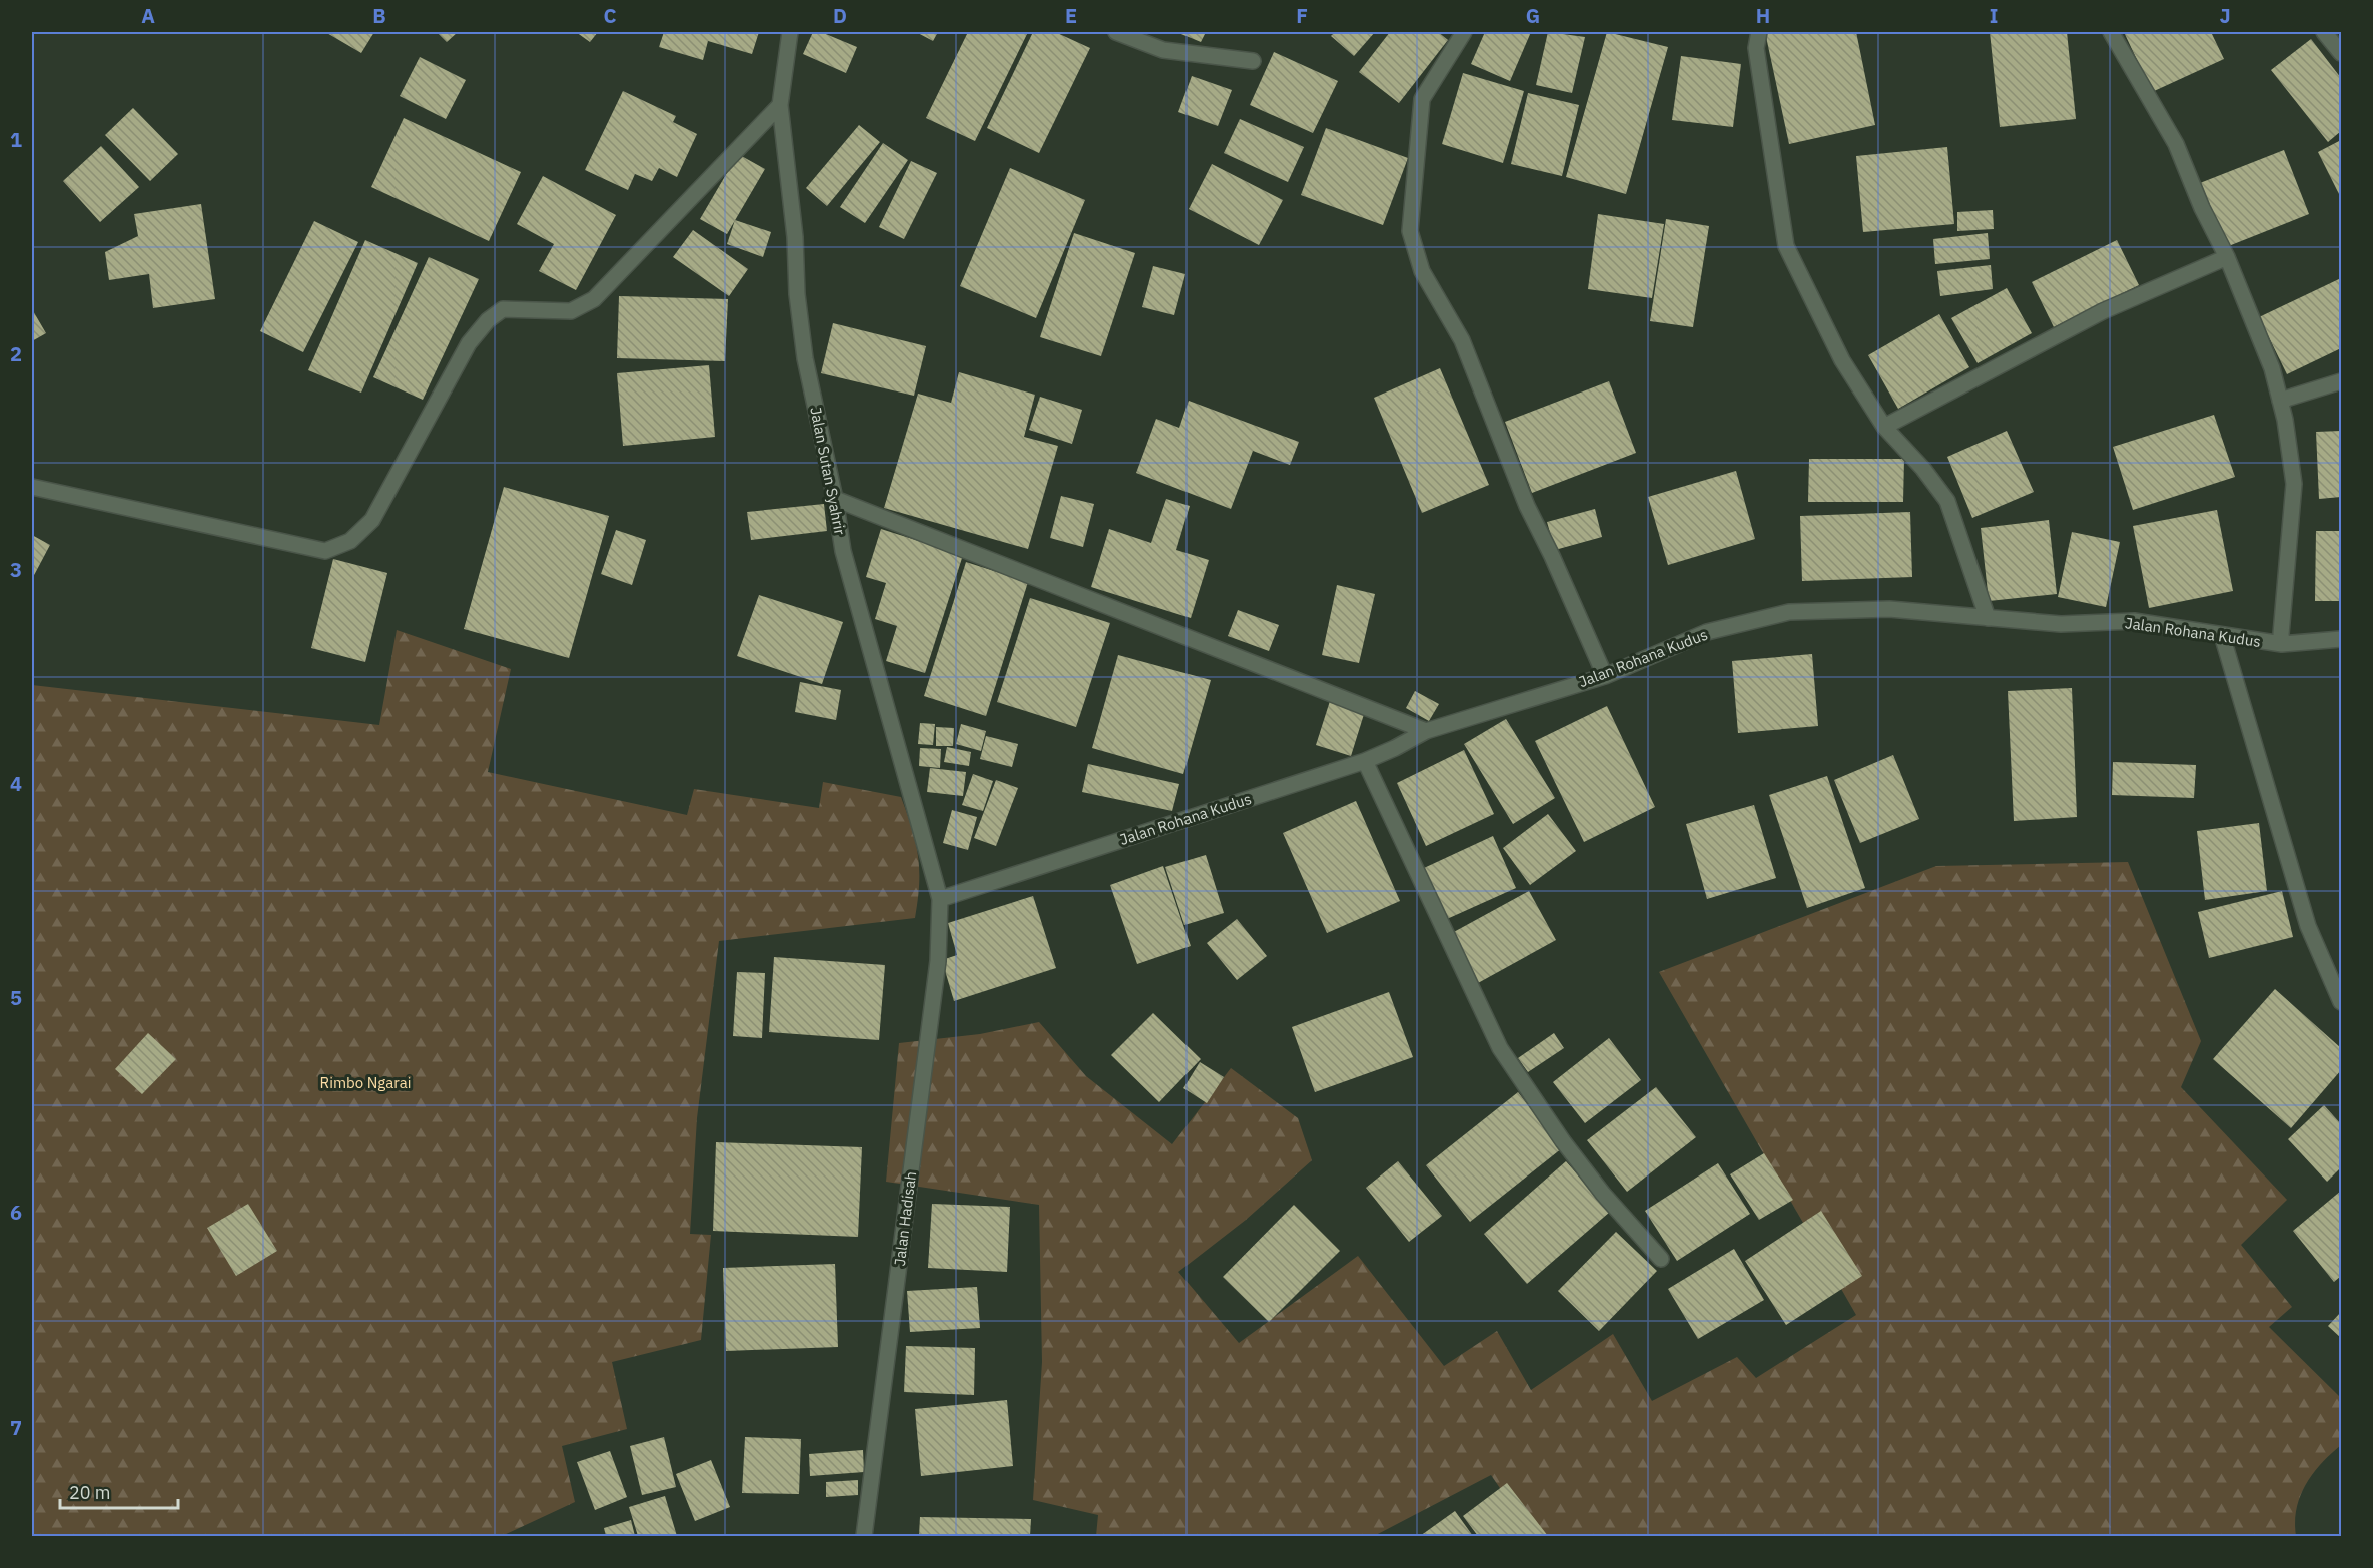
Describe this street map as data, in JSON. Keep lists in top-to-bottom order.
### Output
{
  "streets": {
    "street": ["Jalan Sutan Syahrir", "Jalan Rohana Kudus", "Jalan Hadisah"]
  },
  "crossings": [
    ["Jalan Sutan Syahrir", "Jalan Rohana Kudus"],
    ["Jalan Sutan Syahrir", "Jalan Hadisah"],
    ["Jalan Rohana Kudus", "Jalan Hadisah"]
  ],
  "parks": ["Rimbo Ngarai"],
  "scale_bar": "20 m",
  "grid": {
    "columns": [
      "A",
      "B",
      "C",
      "D",
      "E",
      "F",
      "G",
      "H",
      "I",
      "J"
    ],
    "rows": [
      "1",
      "2",
      "3",
      "4",
      "5",
      "6",
      "7"
    ]
  }
}
